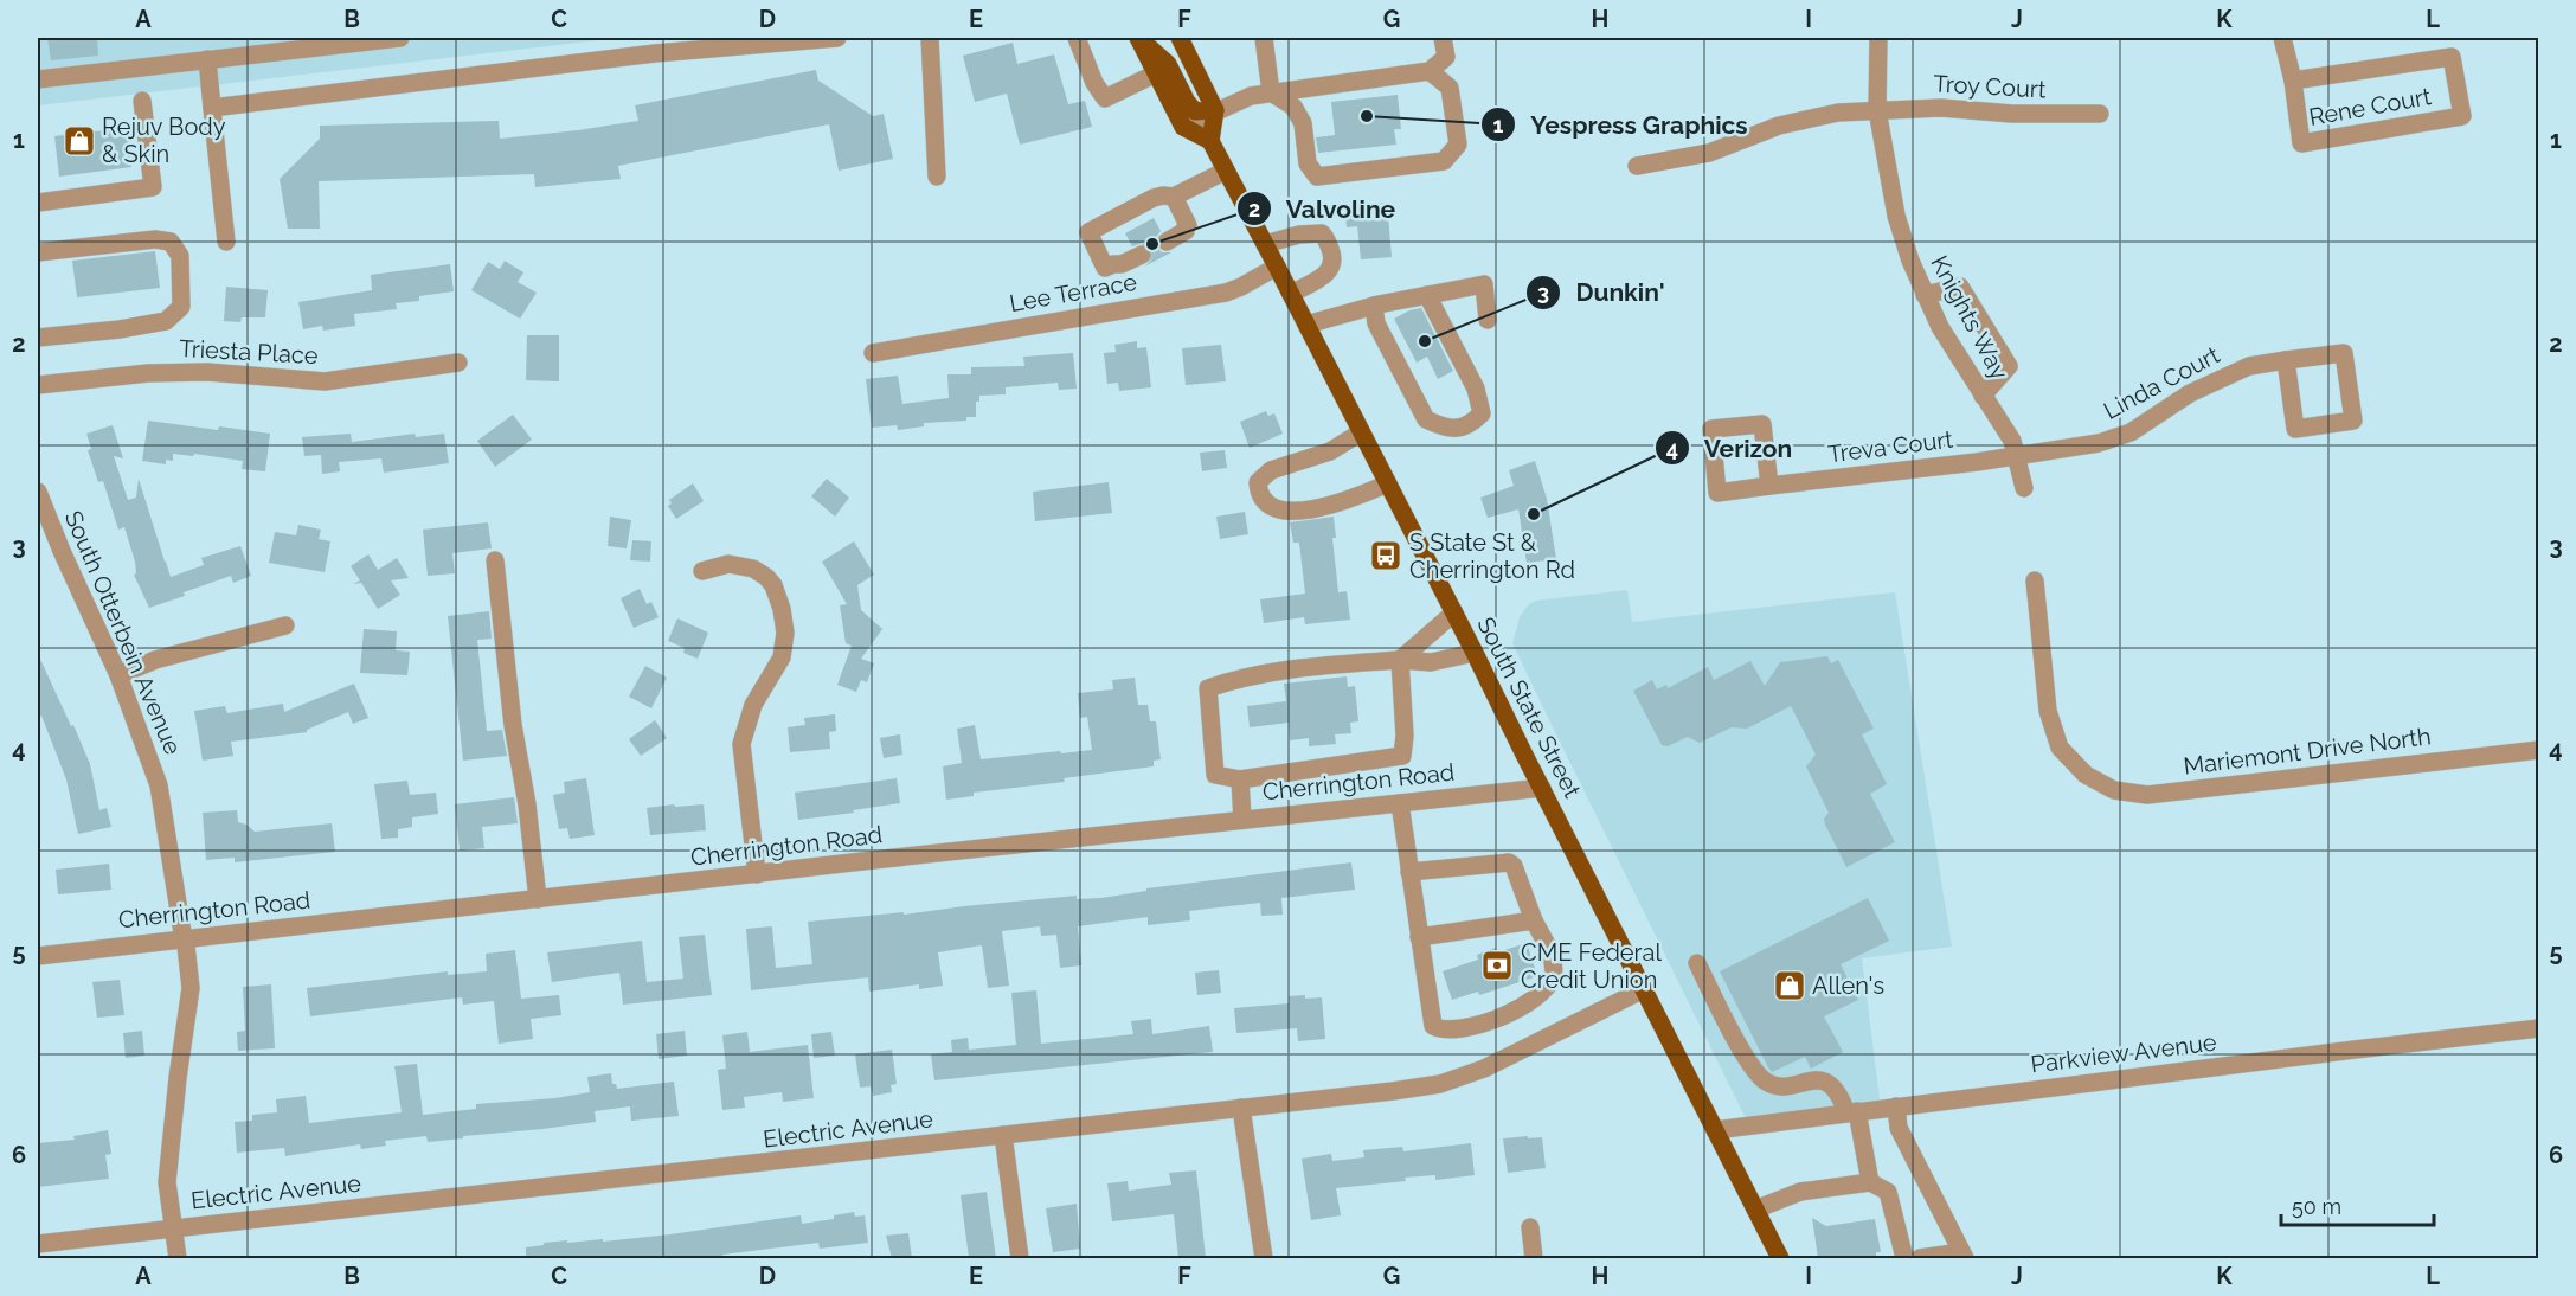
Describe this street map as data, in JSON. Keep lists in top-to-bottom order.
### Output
{
  "streets": {
    "main road": ["South State Street"],
    "street": [
      "Troy Court",
      "Rene Court",
      "Lee Terrace",
      "Knights Way",
      "Triesta Place",
      "Linda Court",
      "Treva Court",
      "South Otterbein Avenue",
      "Mariemont Drive North",
      "Cherrington Road",
      "Parkview Avenue",
      "Electric Avenue"
    ]
  },
  "crossings": [
    ["Troy Court", "Knights Way"],
    ["Lee Terrace", "South State Street"],
    ["Knights Way", "Linda Court"],
    ["Knights Way", "Treva Court"],
    ["Linda Court", "Treva Court"],
    ["South Otterbein Avenue", "Cherrington Road"],
    ["South Otterbein Avenue", "Electric Avenue"],
    ["South State Street", "Cherrington Road"],
    ["South State Street", "Parkview Avenue"],
    ["South State Street", "Electric Avenue"]
  ],
  "places": {
    "other": [
      "Yespress Graphics",
      "Valvoline",
      "Dunkin'",
      "Verizon"
    ],
    "shop": ["Rejuv Body & Skin", "Allen's"],
    "bus stop": ["S State St & Cherrington Rd"],
    "bank": ["CME Federal Credit Union"]
  },
  "scale_bar": "50 m",
  "grid": {
    "columns": [
      "A",
      "B",
      "C",
      "D",
      "E",
      "F",
      "G",
      "H",
      "I",
      "J",
      "K",
      "L"
    ],
    "rows": [
      "1",
      "2",
      "3",
      "4",
      "5",
      "6"
    ]
  }
}
